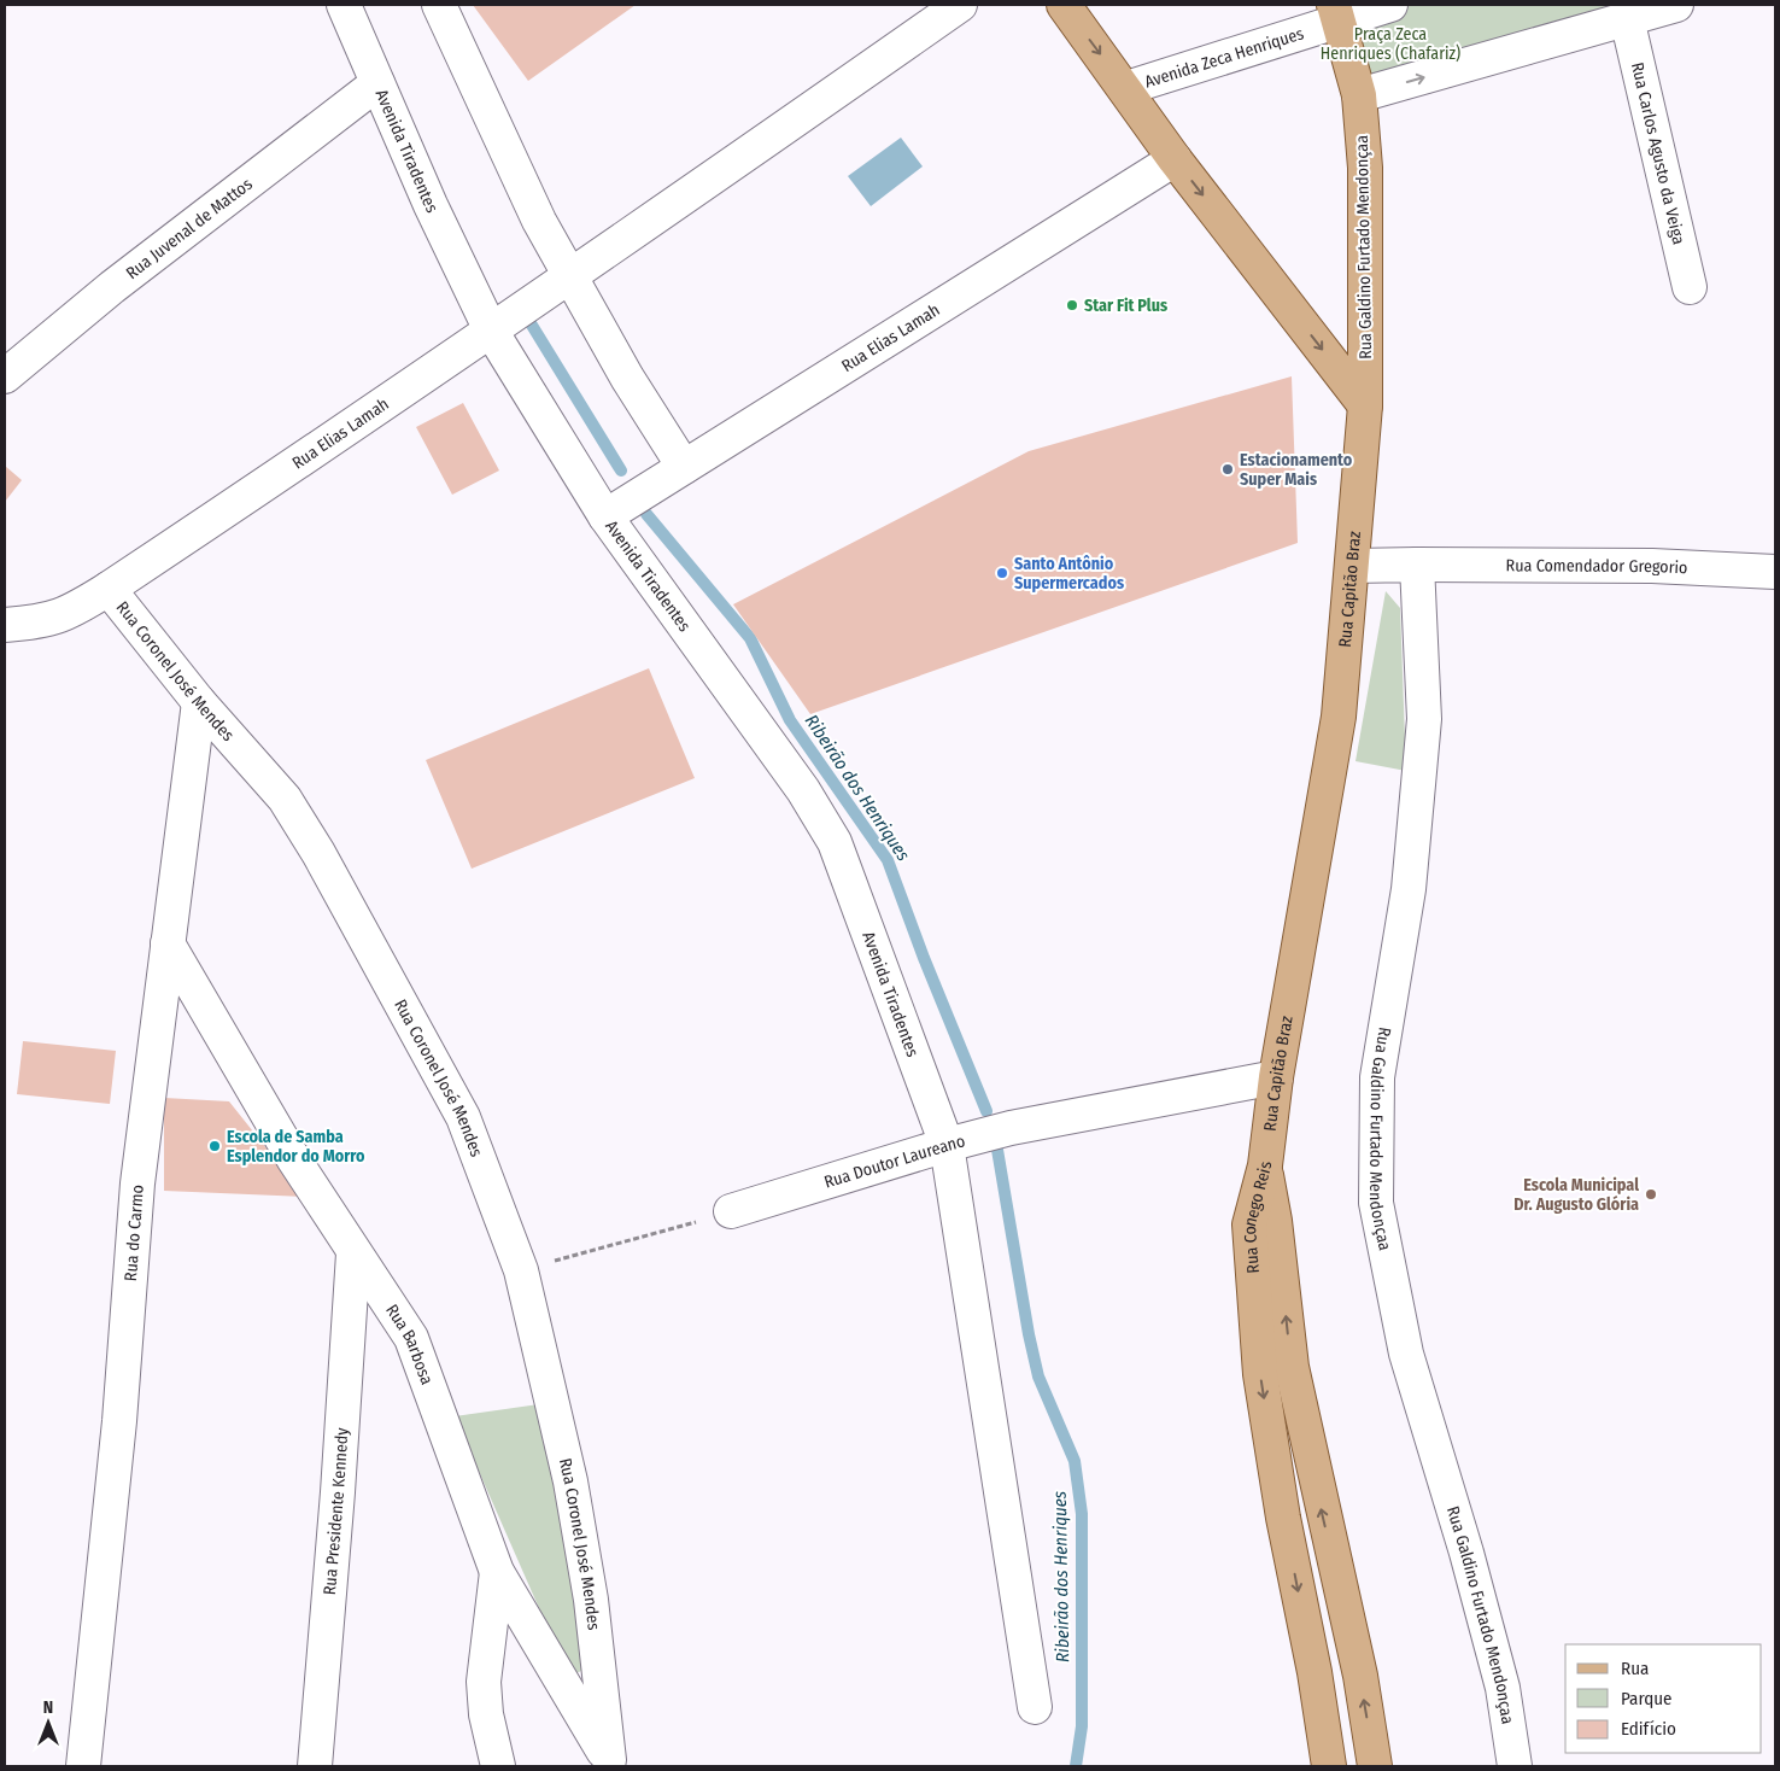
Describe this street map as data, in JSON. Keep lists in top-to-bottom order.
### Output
{
  "streets": {
    "main road": ["Rua Galdino Furtado Mendonçaa", "Rua Capitão Braz", "Rua Conego Reis"],
    "street": [
      "Avenida Zeca Henriques",
      "Avenida Tiradentes",
      "Rua Carlos Agusto da Veiga",
      "Rua Juvenal de Mattos",
      "Rua Elias Lamah",
      "Rua Comendador Gregorio",
      "Rua Coronel José Mendes",
      "Rua Doutor Laureano",
      "Rua do Carmo",
      "Rua Barbosa",
      "Rua Presidente Kennedy"
    ]
  },
  "crossings": [
    ["Avenida Zeca Henriques", "Rua Galdino Furtado Mendonçaa"],
    ["Avenida Tiradentes", "Rua Juvenal de Mattos"],
    ["Avenida Tiradentes", "Rua Elias Lamah"],
    ["Avenida Tiradentes", "Rua Doutor Laureano"],
    ["Rua Galdino Furtado Mendonçaa", "Rua Comendador Gregorio"],
    ["Rua Galdino Furtado Mendonçaa", "Rua Capitão Braz"],
    ["Rua Elias Lamah", "Rua Coronel José Mendes"],
    ["Rua Capitão Braz", "Rua Doutor Laureano"],
    ["Rua Capitão Braz", "Rua Conego Reis"],
    ["Rua Coronel José Mendes", "Rua do Carmo"],
    ["Rua Coronel José Mendes", "Rua Barbosa"],
    ["Rua do Carmo", "Rua Barbosa"],
    ["Rua Barbosa", "Rua Presidente Kennedy"]
  ],
  "water": ["Ribeirão dos Henriques"],
  "parks": ["Praça Zeca Henriques (Chafariz)"],
  "places": [
    "Star Fit Plus",
    "Estacionamento Super Mais",
    "Santo Antônio Supermercados",
    "Escola de Samba Esplendor do Morro",
    "Escola Municipal Dr. Augusto Glória"
  ],
  "legend": ["Rua", "Parque", "Edifício"],
  "north": "top"
}
